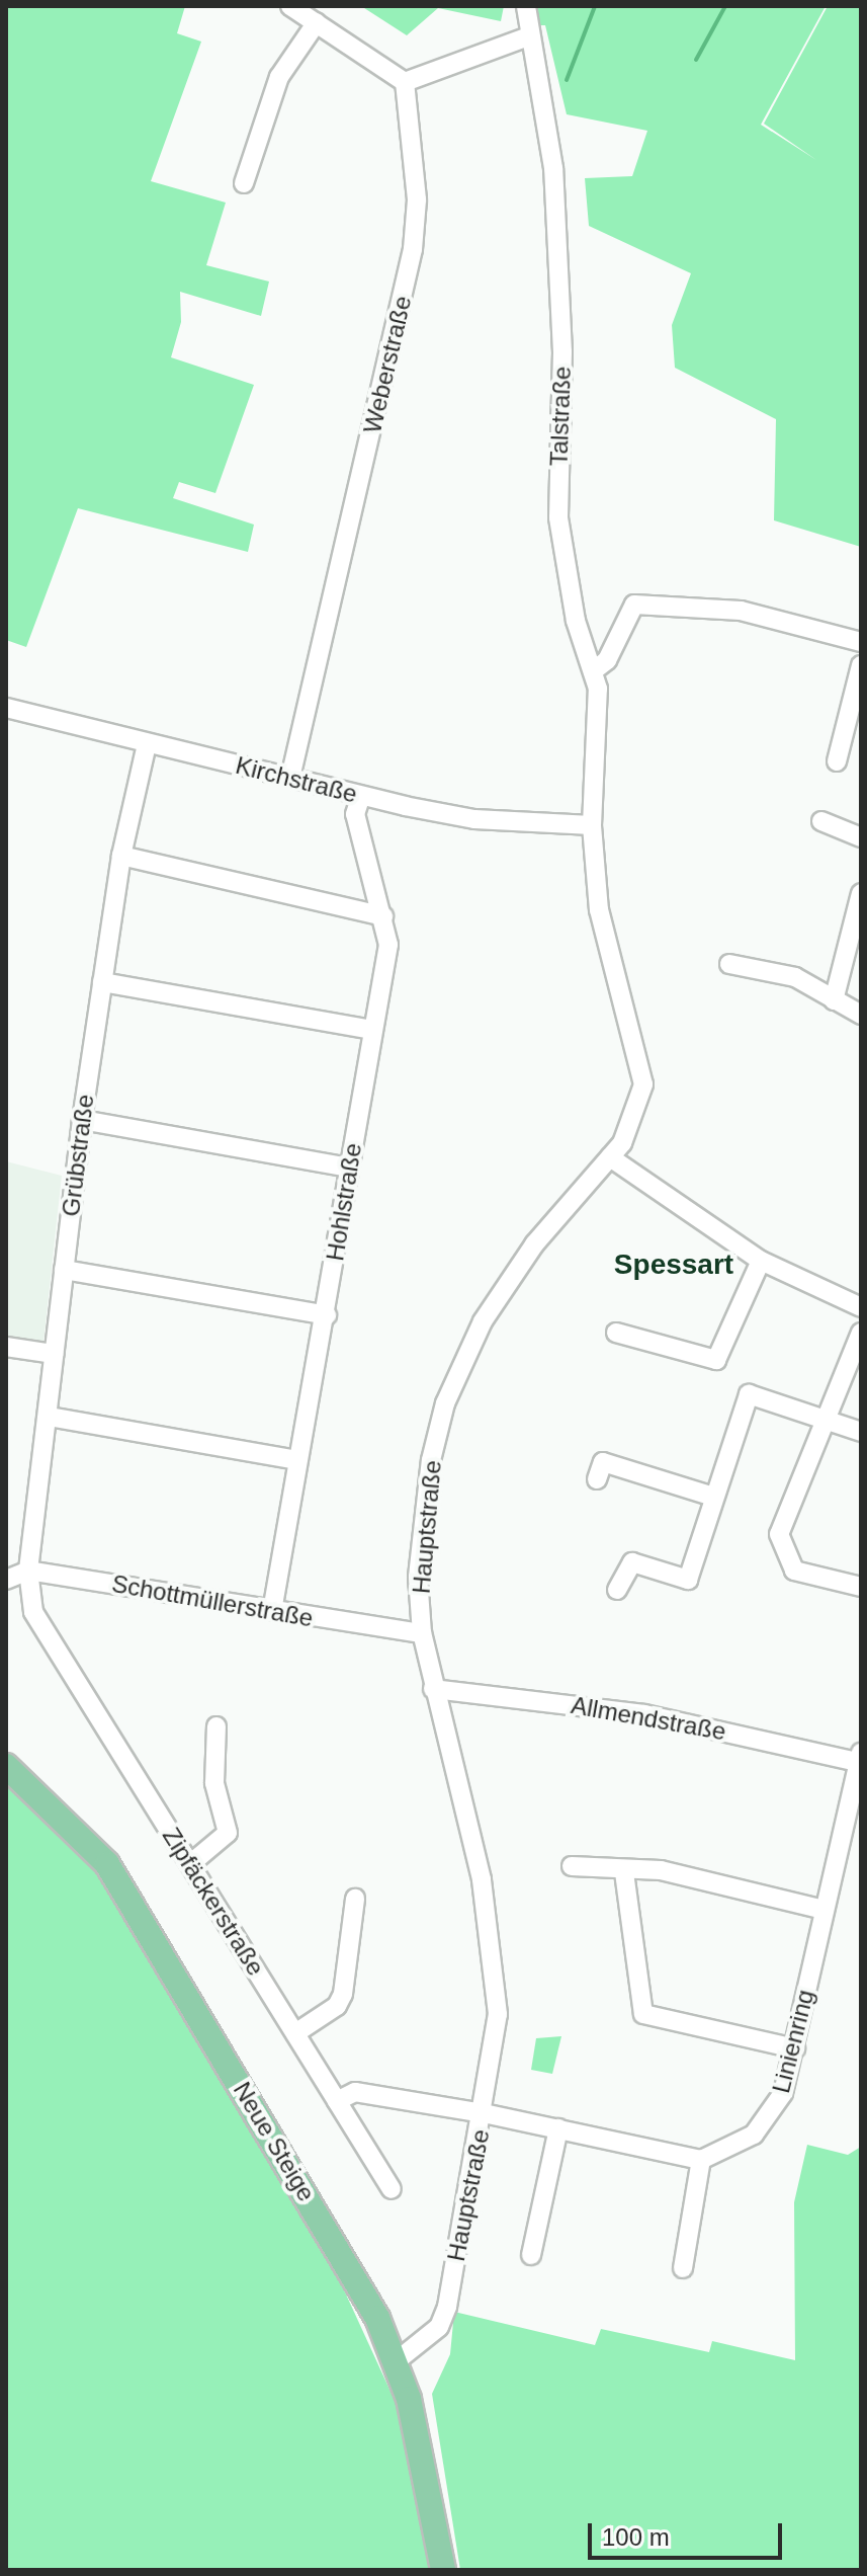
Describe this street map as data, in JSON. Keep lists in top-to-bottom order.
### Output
{
  "streets": {
    "main road": ["Neue Steige"],
    "street": [
      "Weberstraße",
      "Talstraße",
      "Kirchstraße",
      "Grübstraße",
      "Hohlstraße",
      "Hauptstraße",
      "Schottmüllerstraße",
      "Allmendstraße",
      "Zipfäckerstraße",
      "Linienring"
    ]
  },
  "crossings": [
    ["Weberstraße", "Kirchstraße"],
    ["Talstraße", "Kirchstraße"],
    ["Talstraße", "Hauptstraße"],
    ["Kirchstraße", "Grübstraße"],
    ["Kirchstraße", "Hohlstraße"],
    ["Kirchstraße", "Hauptstraße"],
    ["Grübstraße", "Schottmüllerstraße"],
    ["Grübstraße", "Zipfäckerstraße"],
    ["Hohlstraße", "Schottmüllerstraße"],
    ["Hauptstraße", "Schottmüllerstraße"],
    ["Hauptstraße", "Allmendstraße"],
    ["Hauptstraße", "Neue Steige"],
    ["Schottmüllerstraße", "Zipfäckerstraße"],
    ["Allmendstraße", "Linienring"]
  ],
  "districts": ["Spessart"],
  "scale_bar": "100 m"
}
